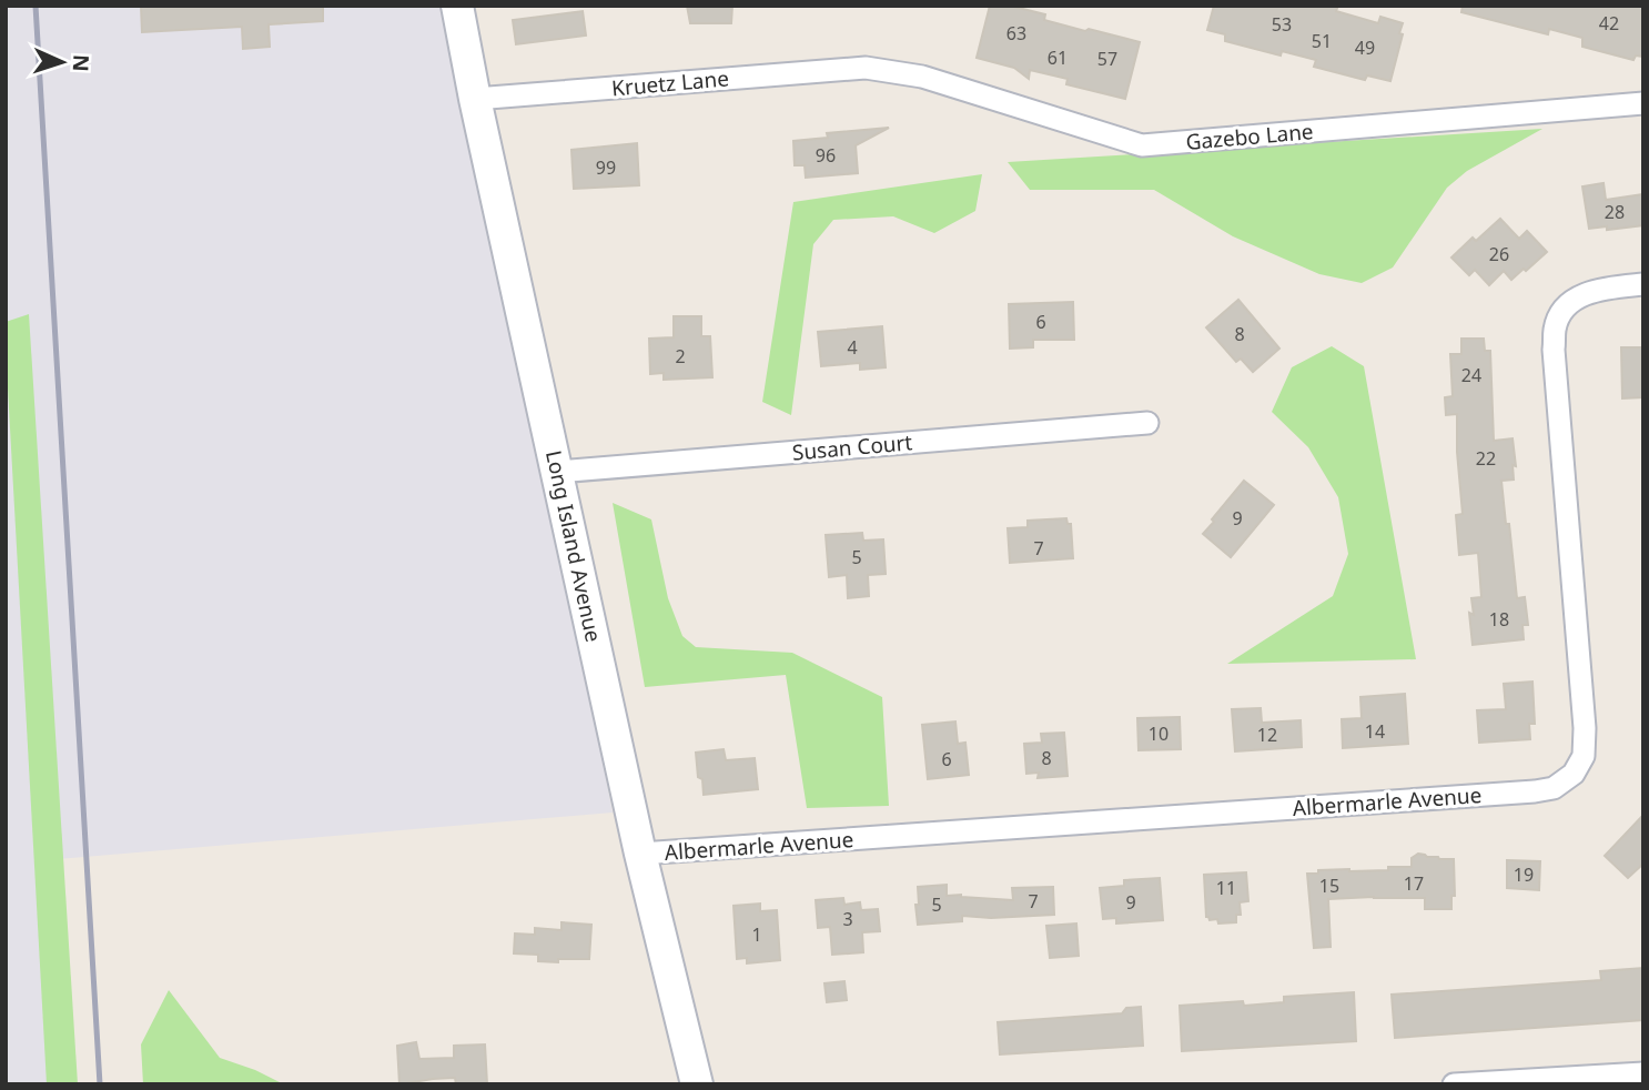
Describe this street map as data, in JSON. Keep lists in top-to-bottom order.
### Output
{
  "streets": {
    "street": [
      "Kruetz Lane",
      "Gazebo Lane",
      "Susan Court",
      "Long Island Avenue",
      "Albermarle Avenue"
    ]
  },
  "crossings": [
    ["Kruetz Lane", "Gazebo Lane"],
    ["Kruetz Lane", "Long Island Avenue"],
    ["Susan Court", "Long Island Avenue"],
    ["Long Island Avenue", "Albermarle Avenue"]
  ],
  "house_numbers": [
    "42",
    "53",
    "63",
    "51",
    "49",
    "61",
    "57",
    "96",
    "99",
    "28",
    "26",
    "6",
    "8",
    "4",
    "2",
    "24",
    "22",
    "9",
    "7",
    "5",
    "18",
    "14",
    "10",
    "12",
    "8",
    "6",
    "19",
    "17",
    "15",
    "11",
    "7",
    "9",
    "5",
    "3",
    "1"
  ],
  "north": "right"
}
